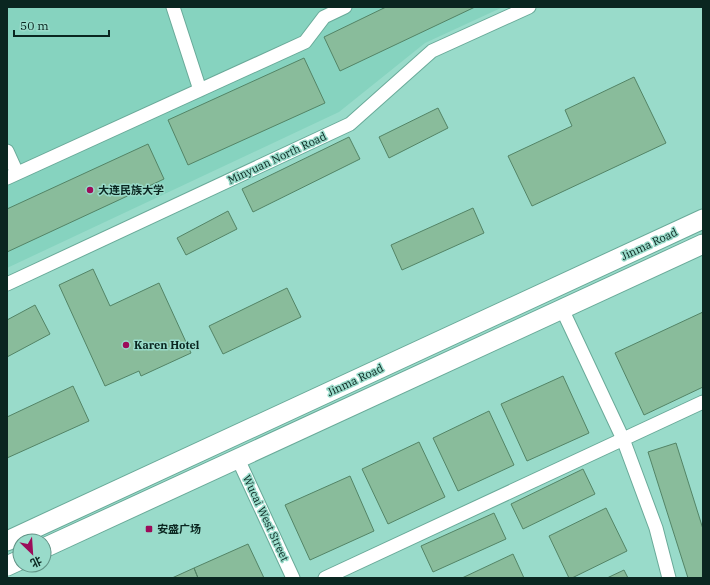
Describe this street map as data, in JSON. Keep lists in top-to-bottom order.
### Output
{
  "streets": {
    "main road": ["Jinma Road"],
    "street": ["Minyuan North Road", "Wucai West Street"]
  },
  "crossings": [
    ["Jinma Road", "Wucai West Street"]
  ],
  "places": {
    "other": ["大连民族大学", "Karen Hotel"],
    "transit": ["安盛广场"]
  },
  "scale_bar": "50 m",
  "north": "bottom right"
}
